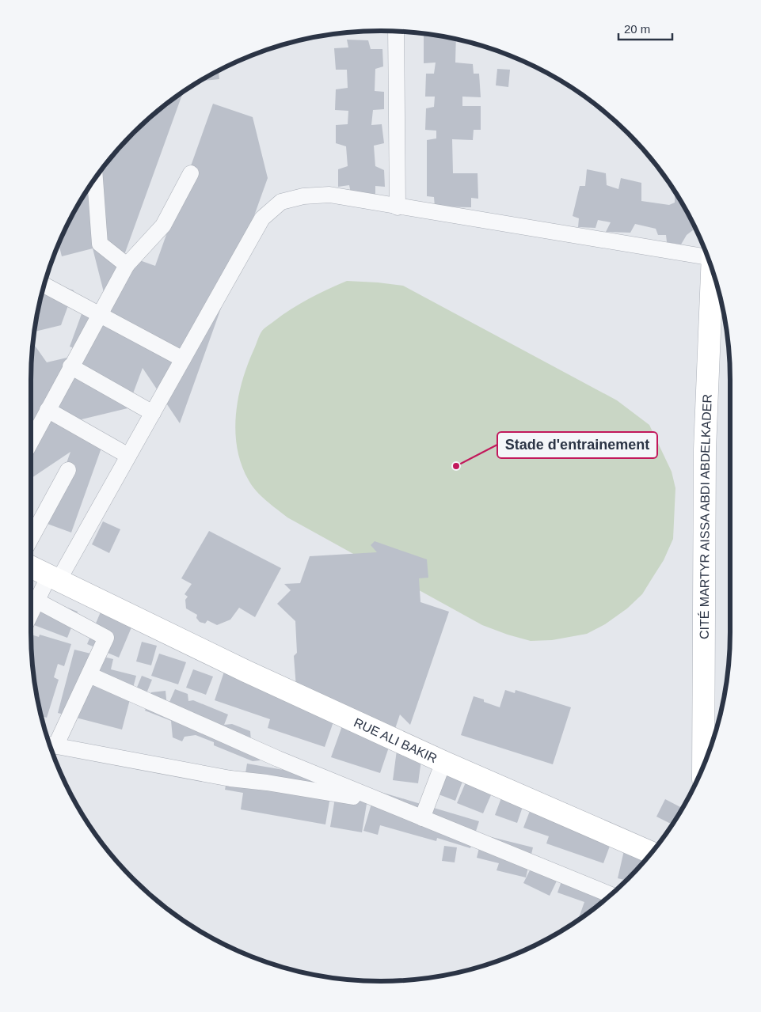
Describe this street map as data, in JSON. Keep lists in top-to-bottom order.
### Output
{
  "streets": {
    "street": ["CITÉ MARTYR AISSA ABDI ABDELKADER", "RUE ALI BAKIR"]
  },
  "places": ["Stade d'entrainement"],
  "scale_bar": "20 m"
}
